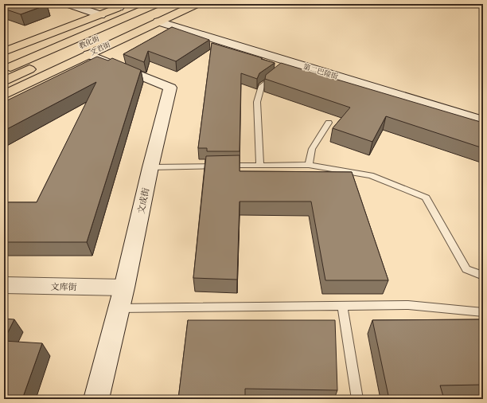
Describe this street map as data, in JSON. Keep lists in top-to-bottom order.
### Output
{
  "streets": {
    "highway": ["教化街", "文君街"],
    "street": ["第二巴陵街", "文成街", "文库街"]
  },
  "crossings": [
    ["文君街", "第二巴陵街"],
    ["文君街", "文成街"],
    ["文成街", "文库街"]
  ]
}
